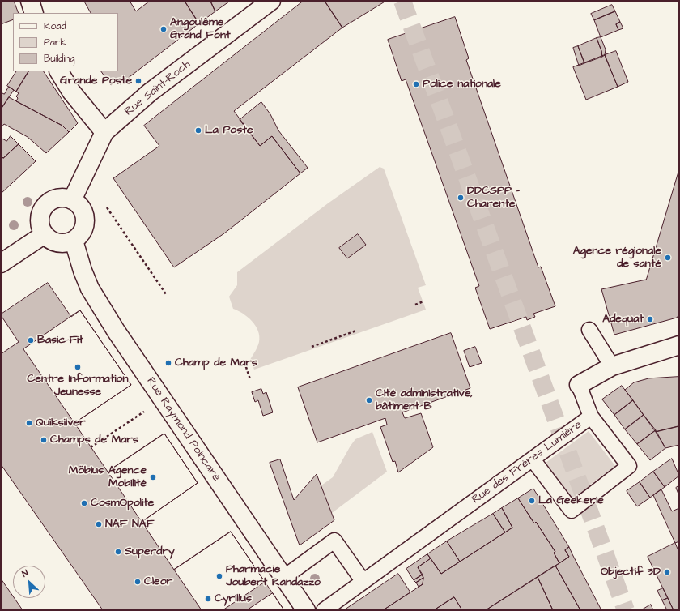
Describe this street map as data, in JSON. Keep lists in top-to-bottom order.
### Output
{
  "streets": {
    "street": ["Rue Saint-Roch", "Rue Raymond Poincaré", "Rue des Frères Lumière"]
  },
  "crossings": [
    ["Rue Saint-Roch", "Rue Raymond Poincaré"]
  ],
  "places": [
    "Angoulême Grand Font",
    "Grande Poste",
    "Police nationale",
    "La Poste",
    "DDCSPP - Charente",
    "Agence régionale de santé",
    "Adequat",
    "Basic-Fit",
    "Champ de Mars",
    "Centre Information Jeunesse",
    "Cité administrative, bâtiment B",
    "Quiksilver",
    "Champs de Mars",
    "Möbius Agence Mobilité",
    "La Geekerie",
    "CosmOpolite",
    "NAF NAF",
    "Superdry",
    "Objectif 3D",
    "Pharmacie Joubert Randazzo",
    "Cleor",
    "Cyrillus"
  ],
  "legend": ["Road", "Park", "Building"],
  "north": "top left"
}
